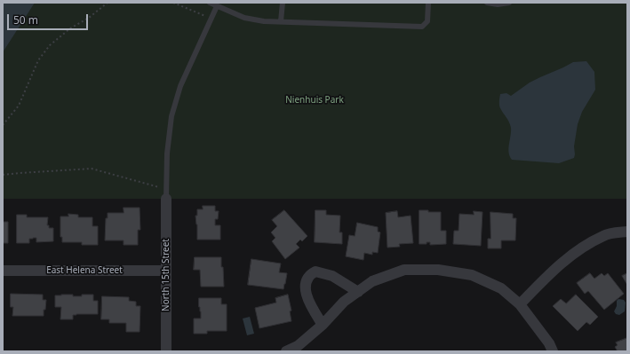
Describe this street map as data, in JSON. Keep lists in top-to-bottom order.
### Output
{
  "streets": {
    "street": ["East Helena Street", "North 15th Street"]
  },
  "crossings": [
    ["East Helena Street", "North 15th Street"]
  ],
  "parks": ["Nienhuis Park"],
  "scale_bar": "50 m"
}
